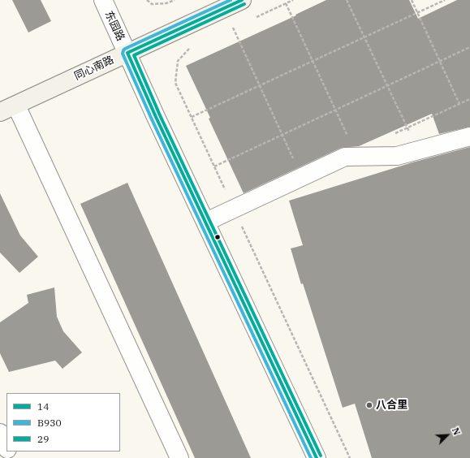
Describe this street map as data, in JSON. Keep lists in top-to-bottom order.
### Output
{
  "streets": {
    "main road": ["同心南路"],
    "street": ["东园路"]
  },
  "crossings": [
    ["东园路", "同心南路"]
  ],
  "places": ["八合里"],
  "lines": ["transit line 14", "transit line B930", "transit line 29"],
  "legend": ["14", "B930", "29"],
  "north": "top right"
}
